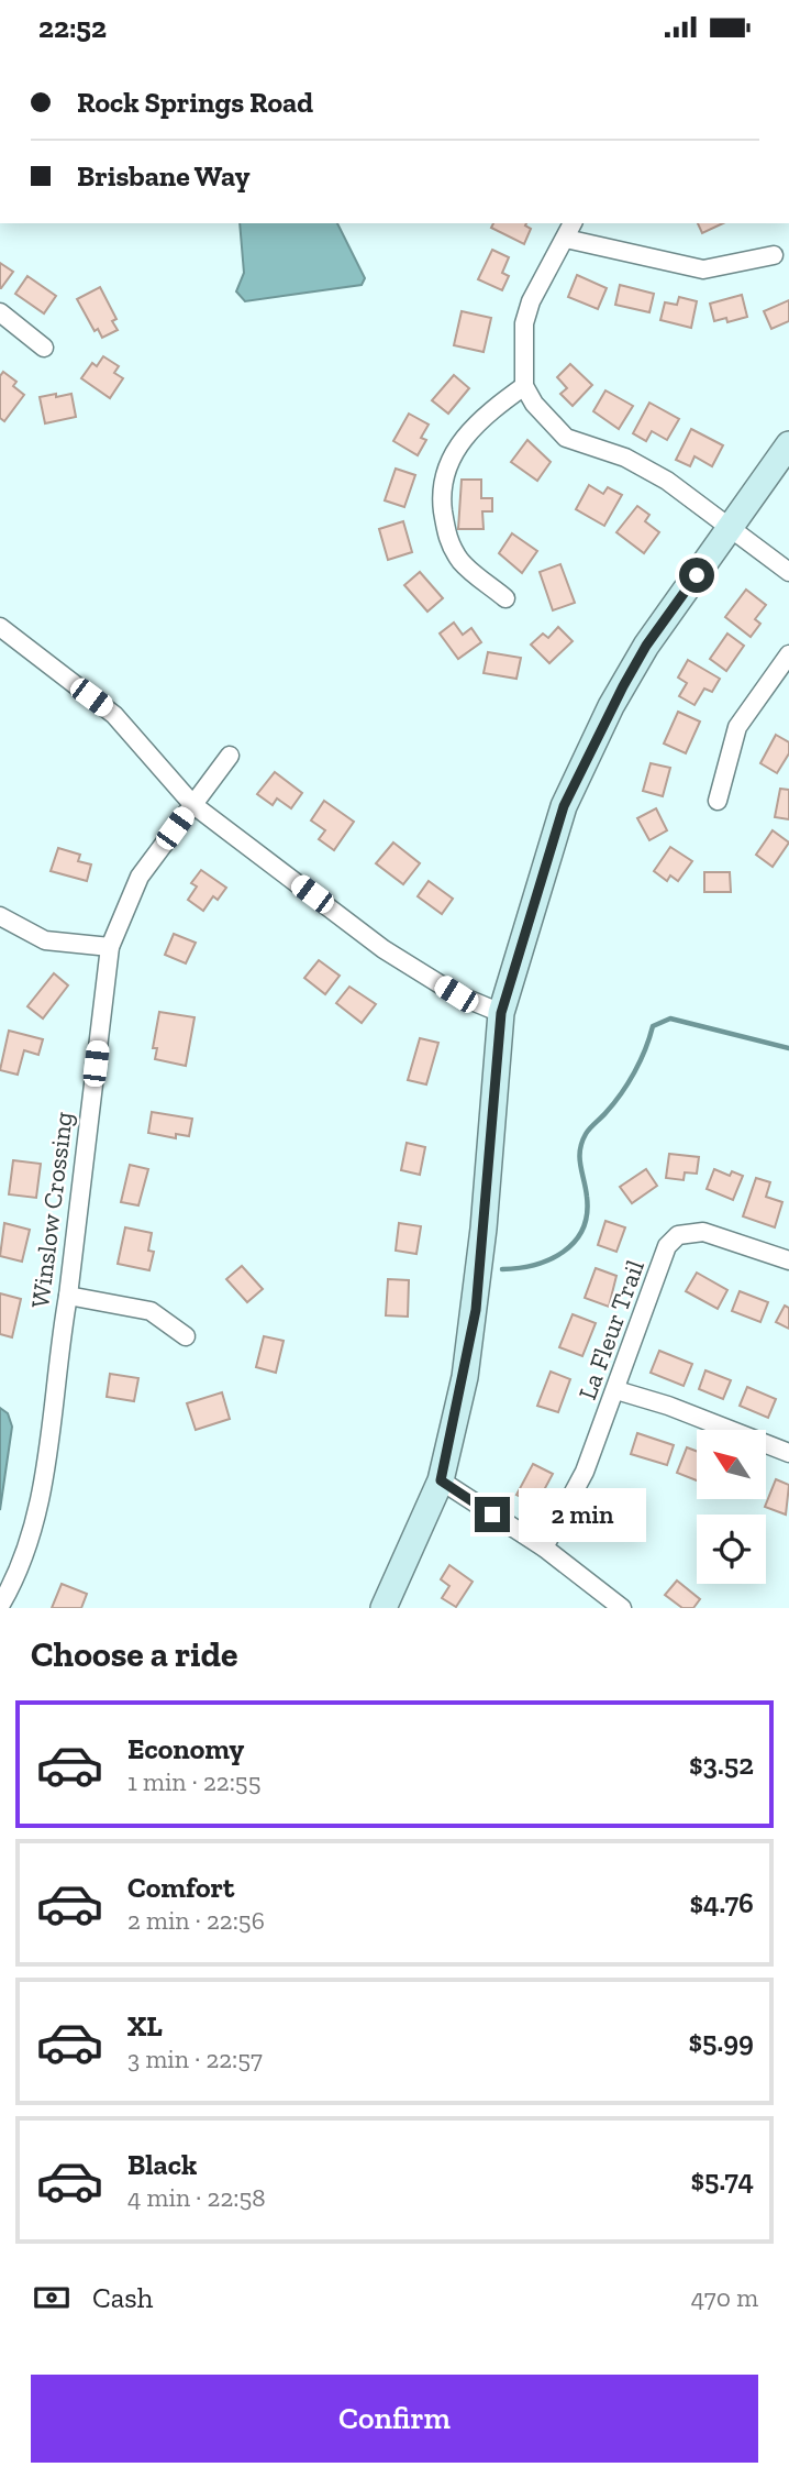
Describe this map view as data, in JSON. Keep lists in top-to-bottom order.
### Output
{
  "streets": {
    "street": ["Winslow Crossing", "La Fleur Trail"]
  },
  "north": "top left",
  "page": {
    "status": "22:52",
    "banner": ["Rock Springs Road", "Brisbane Way"],
    "bubble": "2 min",
    "heading": "Choose a ride",
    "list": [
      {
        "name": "Economy",
        "note": "1 min · 22:55",
        "value": "$3.52"
      },
      {
        "name": "Comfort",
        "note": "2 min · 22:56",
        "value": "$4.76"
      },
      {
        "name": "XL",
        "note": "3 min · 22:57",
        "value": "$5.99"
      },
      {
        "name": "Black",
        "note": "4 min · 22:58",
        "value": "$5.74"
      }
    ],
    "pay": ["Cash", "470 m"],
    "buttons": "Confirm"
  }
}
